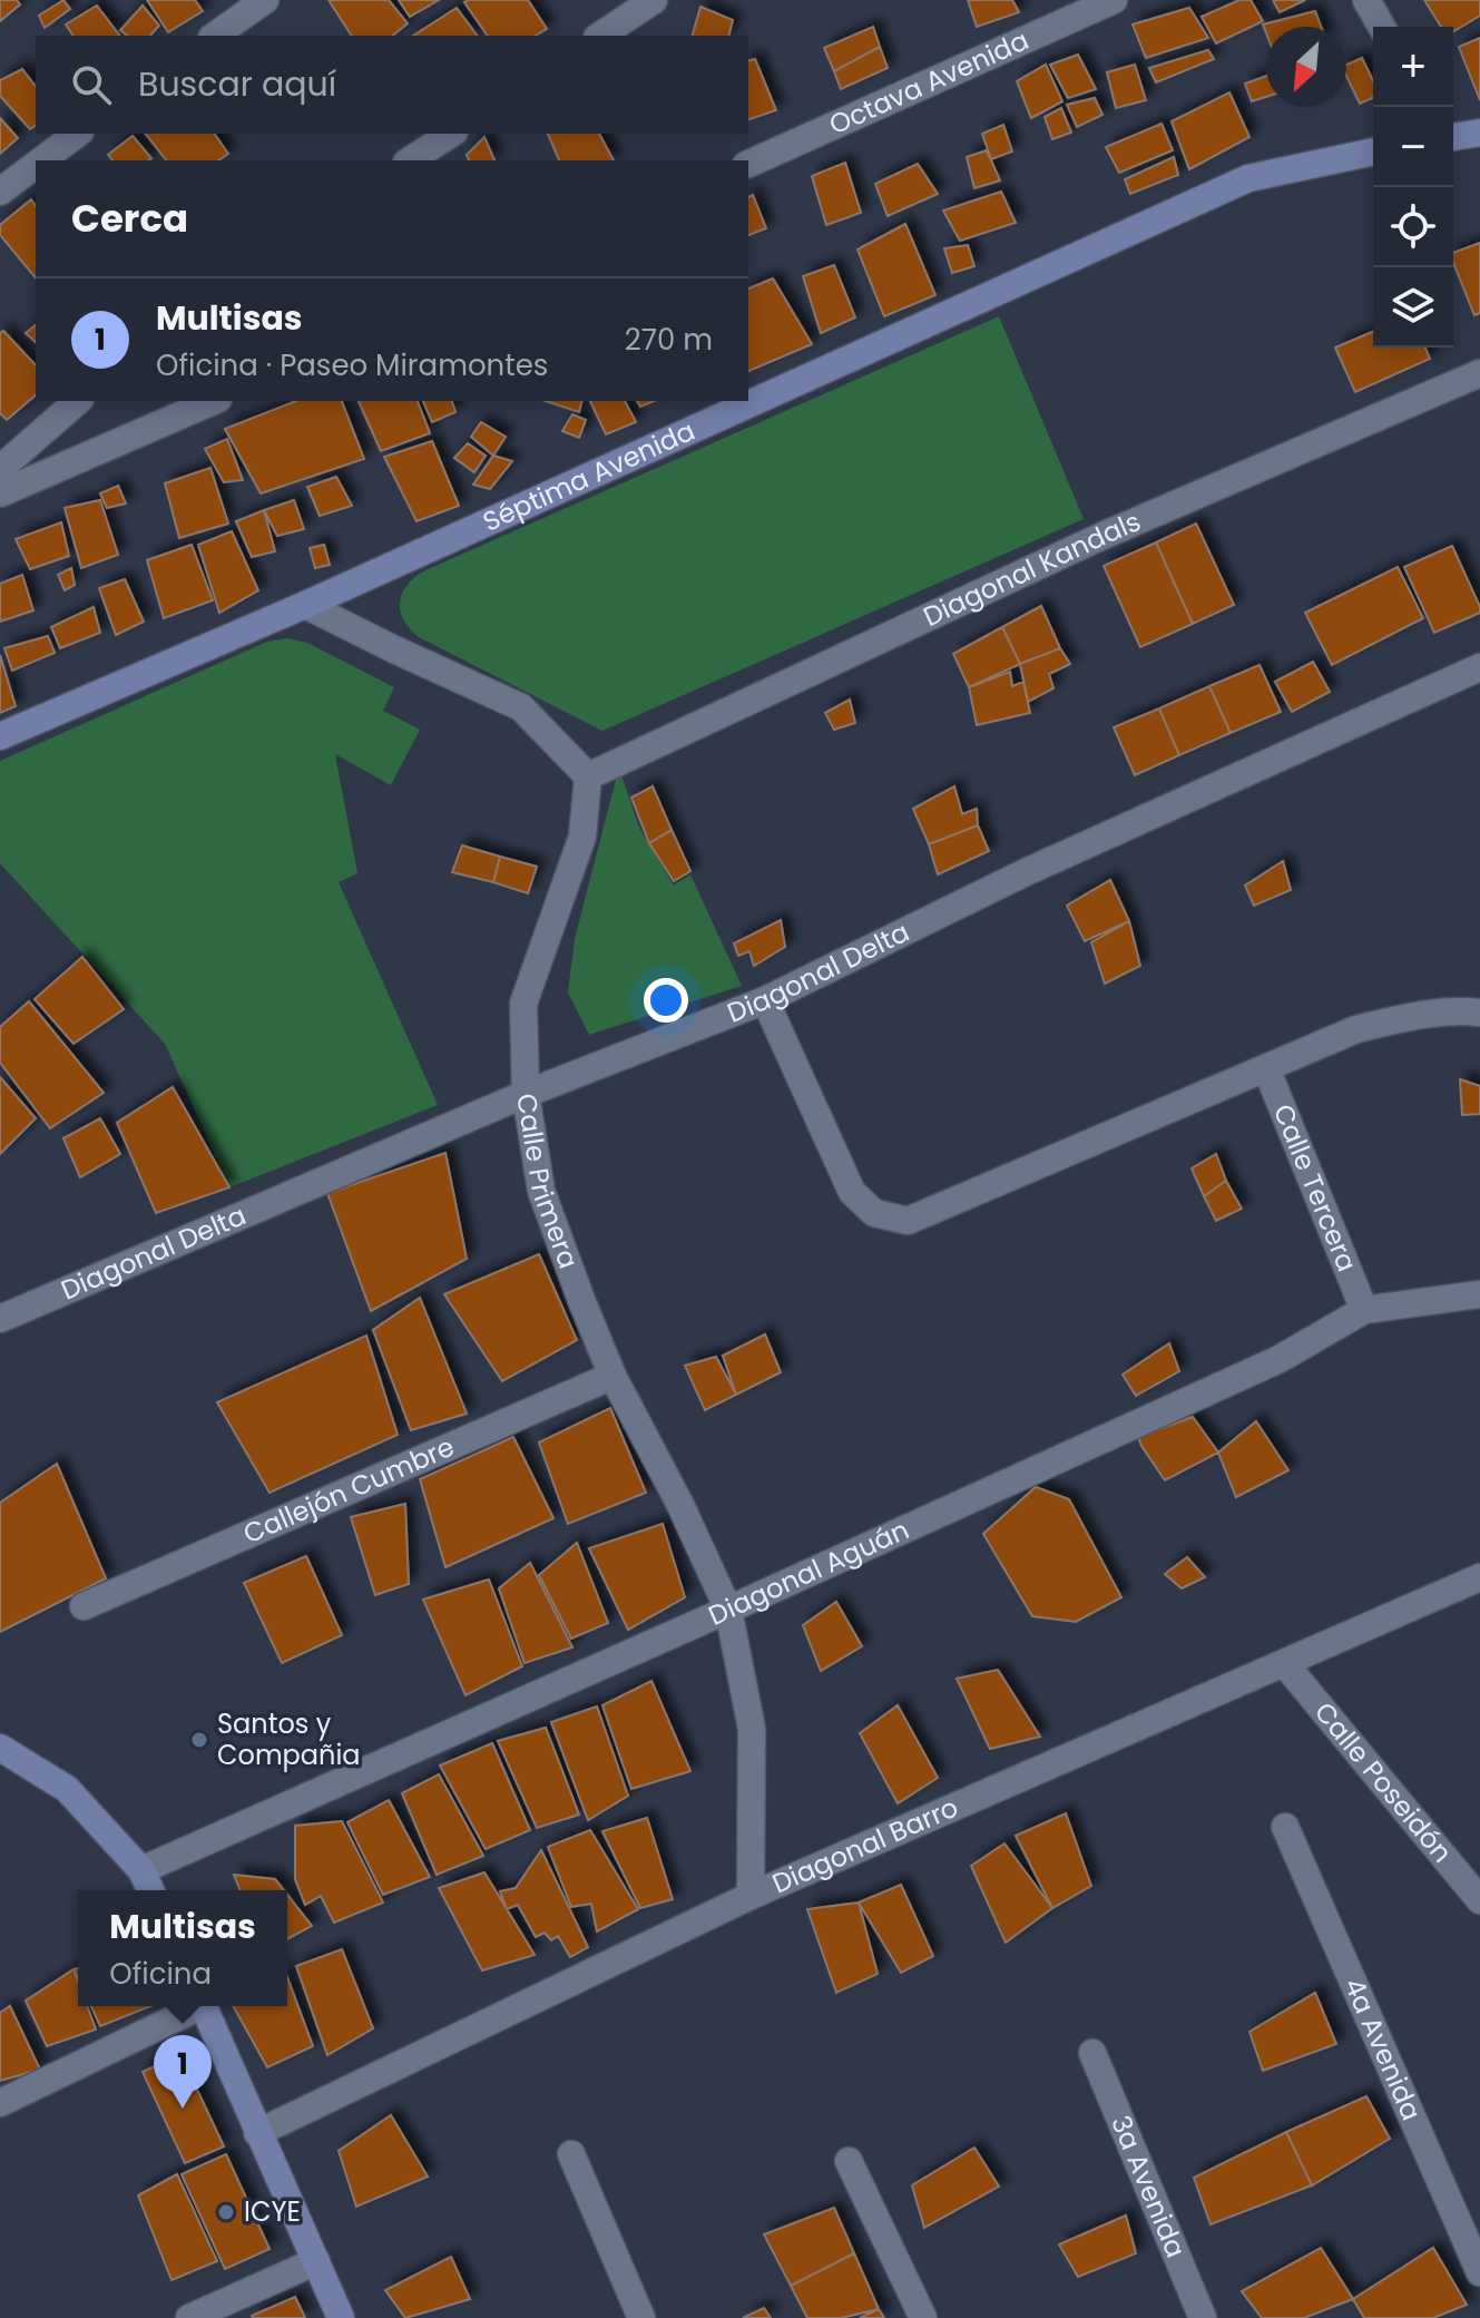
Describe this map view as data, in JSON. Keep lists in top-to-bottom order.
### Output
{
  "streets": {
    "street": [
      "Octava Avenida",
      "Séptima Avenida",
      "Diagonal Kandals",
      "Diagonal Delta",
      "Calle Primera",
      "Calle Tercera",
      "Callejón Cumbre",
      "Diagonal Aguán",
      "Calle Poseidón",
      "Diagonal Barro",
      "4a Avenida",
      "3a Avenida"
    ]
  },
  "crossings": [
    ["Diagonal Kandals", "Calle Primera"],
    ["Diagonal Delta", "Calle Primera"],
    ["Calle Primera", "Callejón Cumbre"],
    ["Calle Primera", "Diagonal Aguán"],
    ["Calle Primera", "Diagonal Barro"],
    ["Calle Tercera", "Diagonal Aguán"],
    ["Calle Poseidón", "Diagonal Barro"]
  ],
  "places": ["Santos y Compañia", "ICYE"],
  "north": "bottom left",
  "page": {
    "map_buttons": ["+", "−"],
    "search": "Buscar aquí",
    "heading": "Cerca",
    "list": [
      {
        "mark": "1",
        "name": "Multisas",
        "note": "Oficina · Paseo Miramontes",
        "value": "270 m"
      }
    ],
    "popup": ["Multisas", "Oficina"],
    "pins": "1"
  }
}
